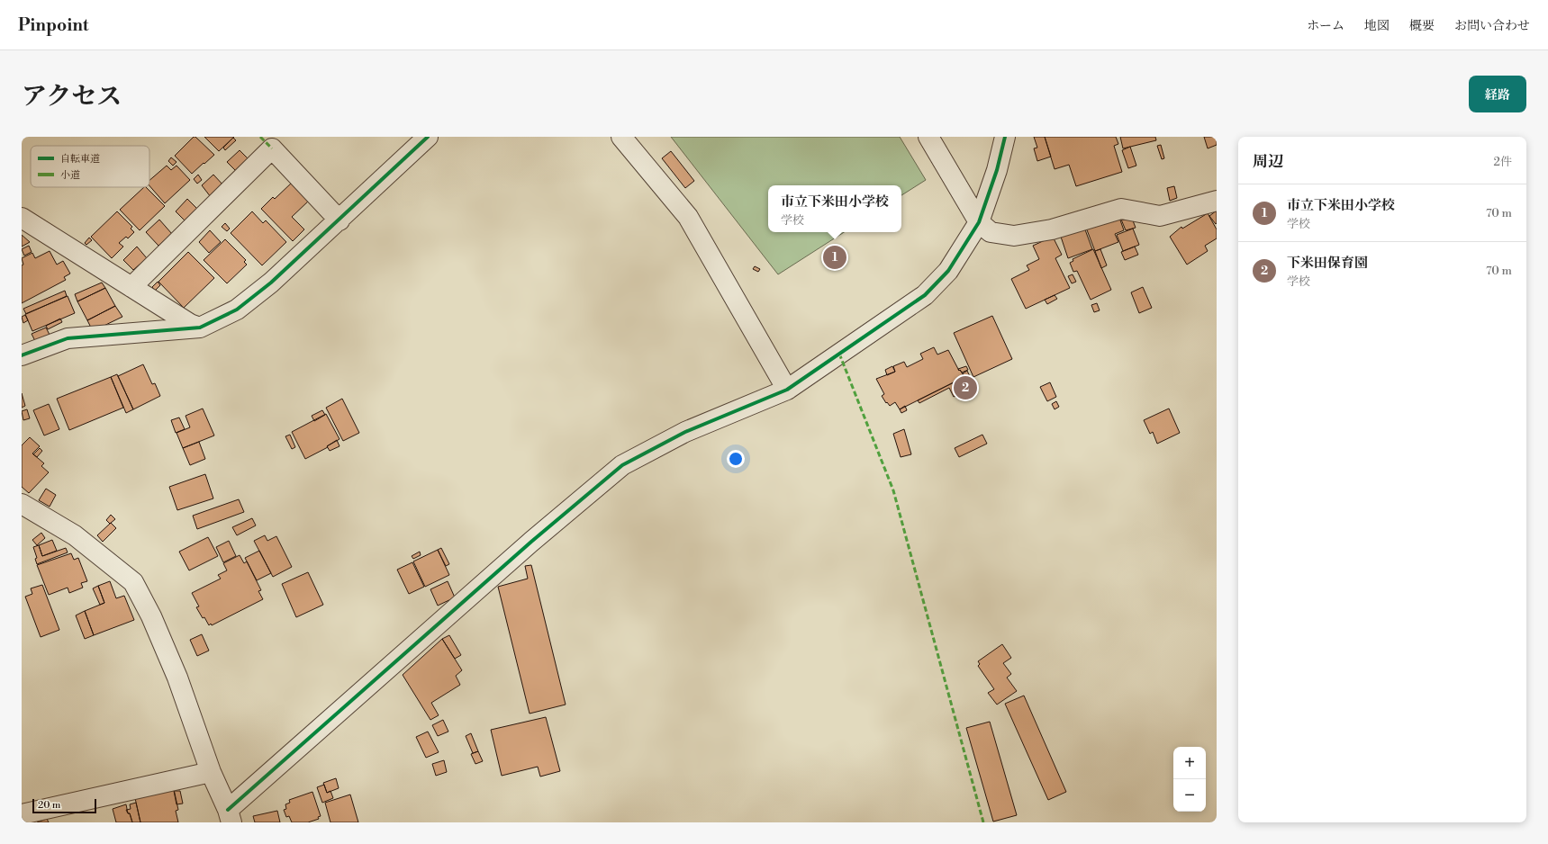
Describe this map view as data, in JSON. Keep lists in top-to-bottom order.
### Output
{
  "legend": ["自転車道", "小道"],
  "scale_bar": "20 m",
  "page": {
    "header": "Pinpoint",
    "nav": [
      "ホーム",
      "地図",
      "概要",
      "お問い合わせ"
    ],
    "title": "アクセス",
    "buttons": "経路",
    "heading": ["周辺", "2件"],
    "list": [
      {
        "mark": "1",
        "name": "市立下米田小学校",
        "note": "学校",
        "value": "70 m"
      },
      {
        "mark": "2",
        "name": "下米田保育園",
        "note": "学校",
        "value": "70 m"
      }
    ],
    "popup": ["市立下米田小学校", "学校"],
    "pins": ["1", "2"],
    "map_buttons": ["+", "−"],
    "scale": "20 m"
  }
}
